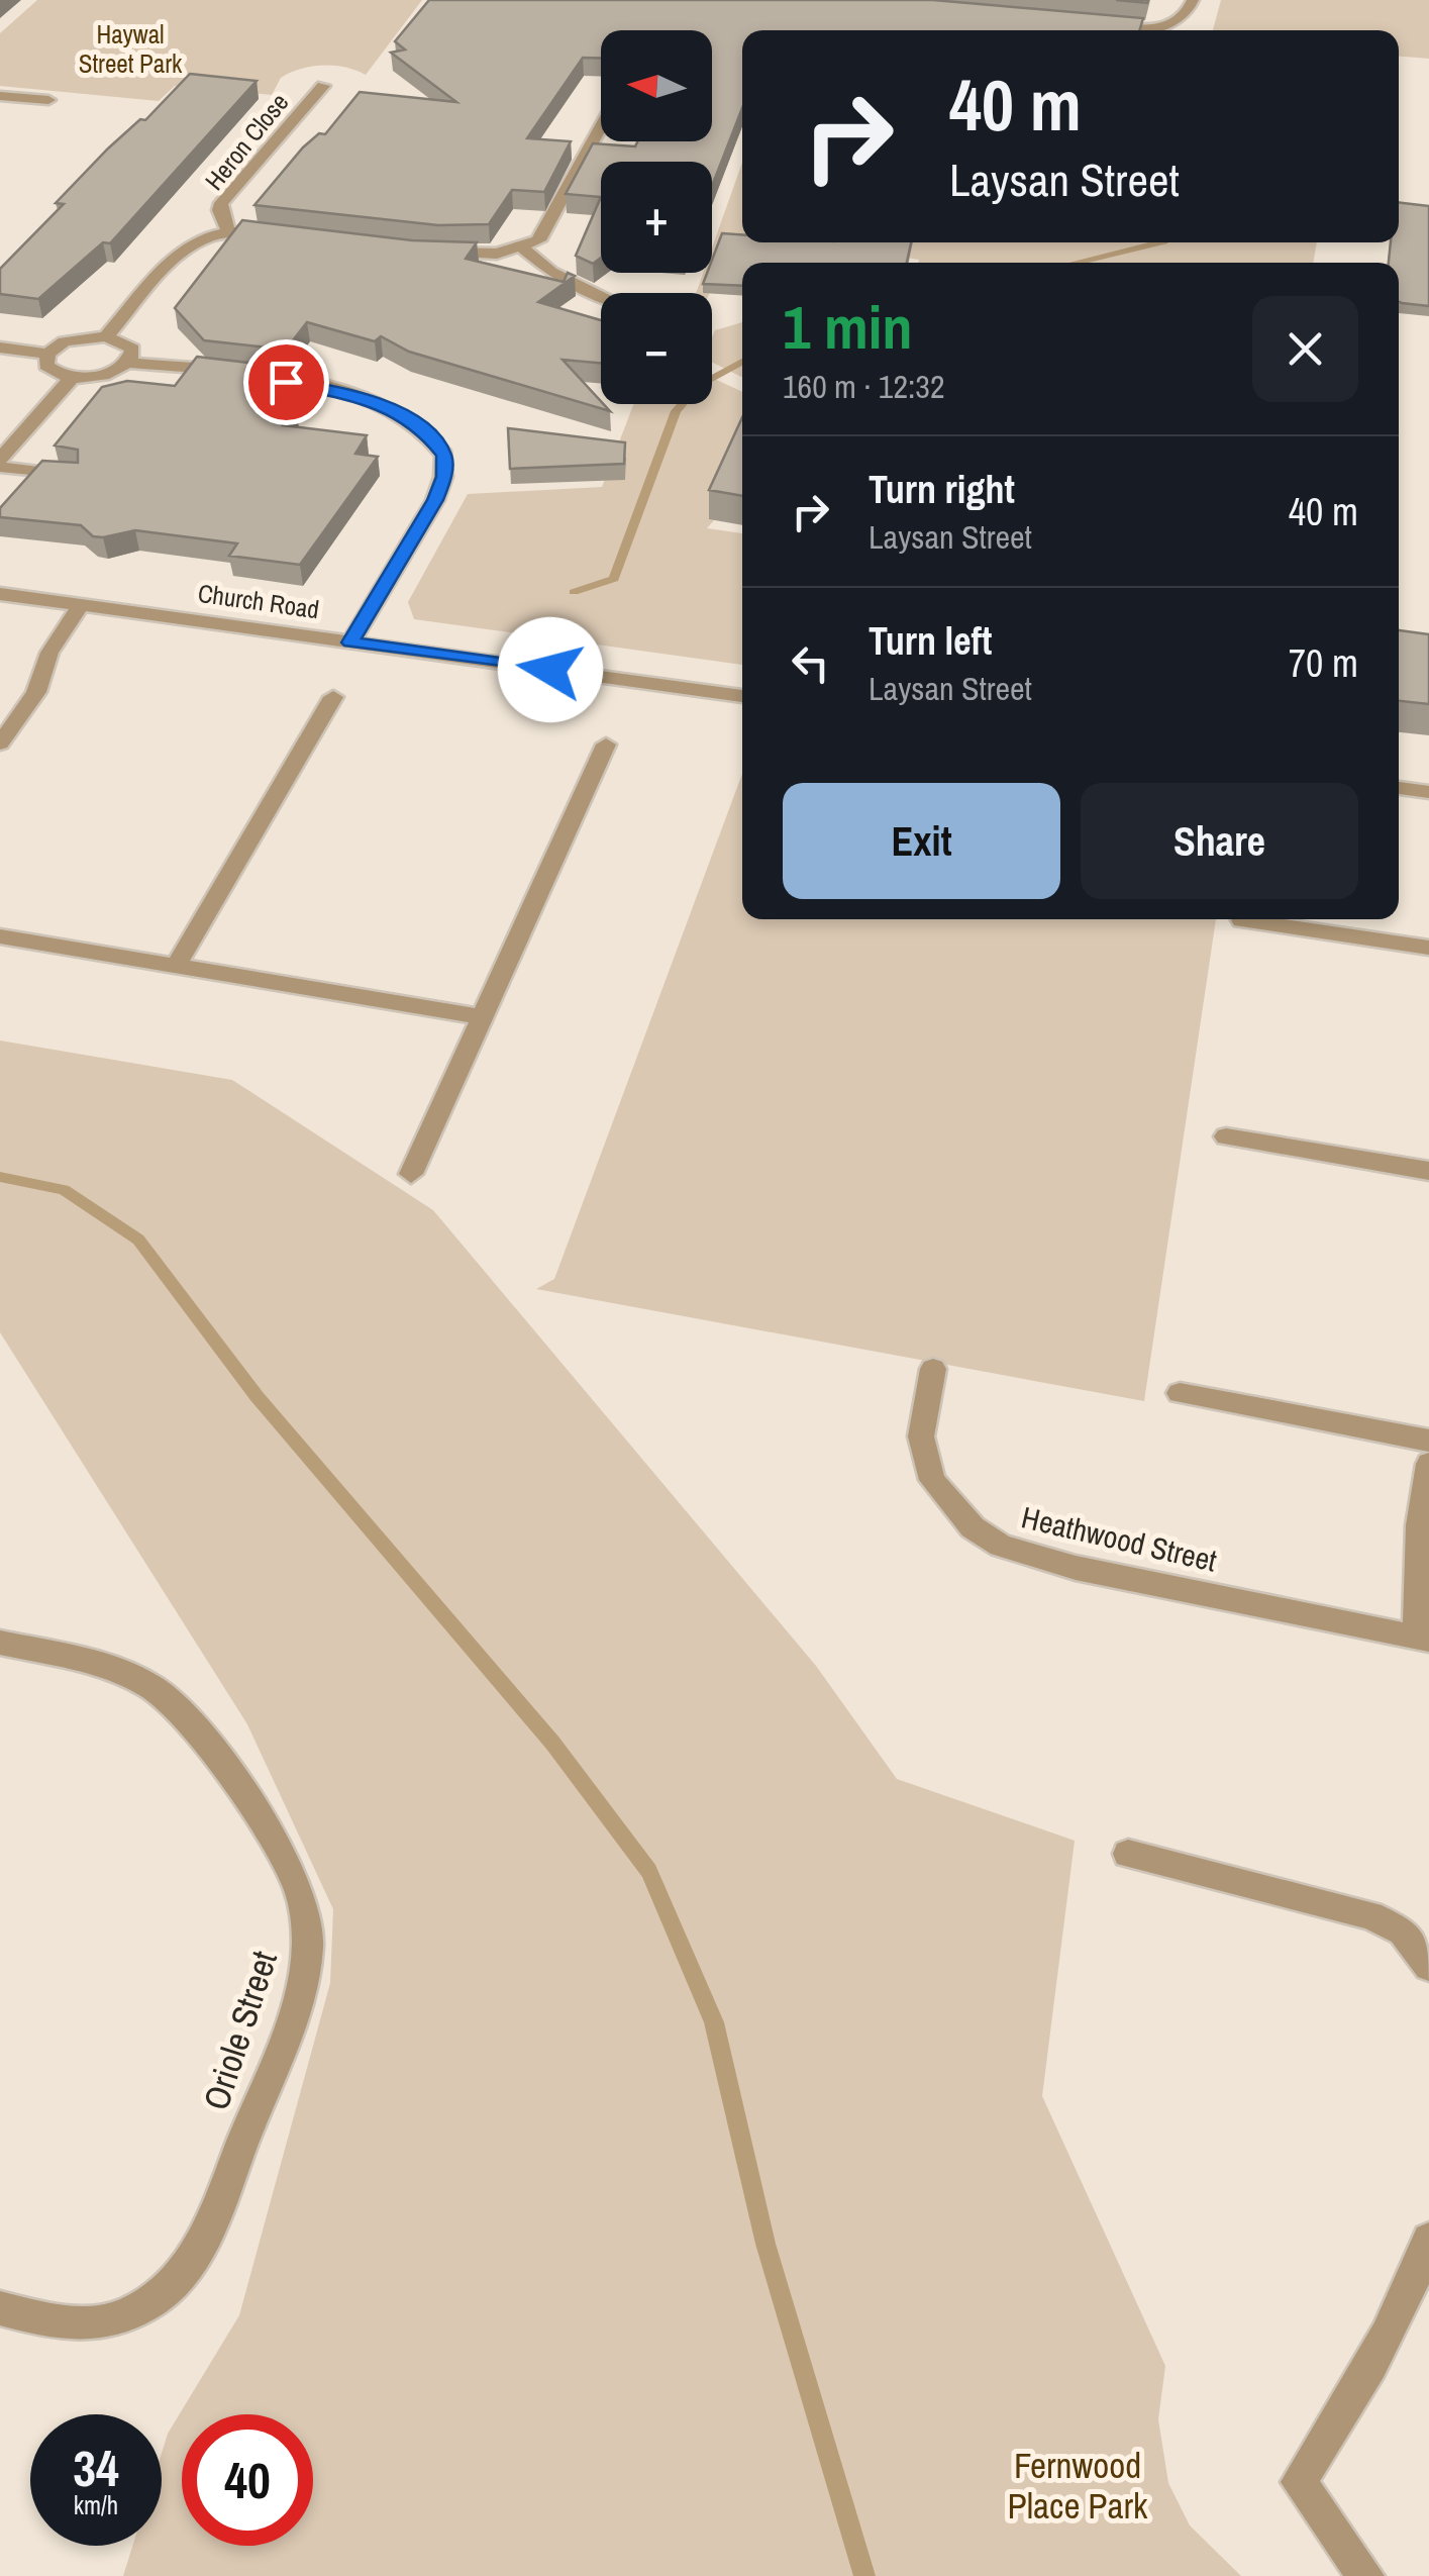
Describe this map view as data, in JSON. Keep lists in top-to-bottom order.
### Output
{
  "streets": {
    "street": [
      "Heron Close",
      "Church Road",
      "Heathwood Street",
      "Oriole Street"
    ]
  },
  "parks": ["Haywal Street Park", "Fernwood Place Park"],
  "north": "left",
  "page": {
    "map_buttons": ["+", "−"],
    "turn": ["40 m", "Laysan Street"],
    "heading": ["1 min", "160 m · 12:32"],
    "list": [
      {
        "name": "Turn right",
        "note": "Laysan Street",
        "value": "40 m"
      },
      {
        "name": "Turn left",
        "note": "Laysan Street",
        "value": "70 m"
      }
    ],
    "buttons": ["Exit", "Share"],
    "speed": "34 km/h",
    "limit": "40"
  }
}
